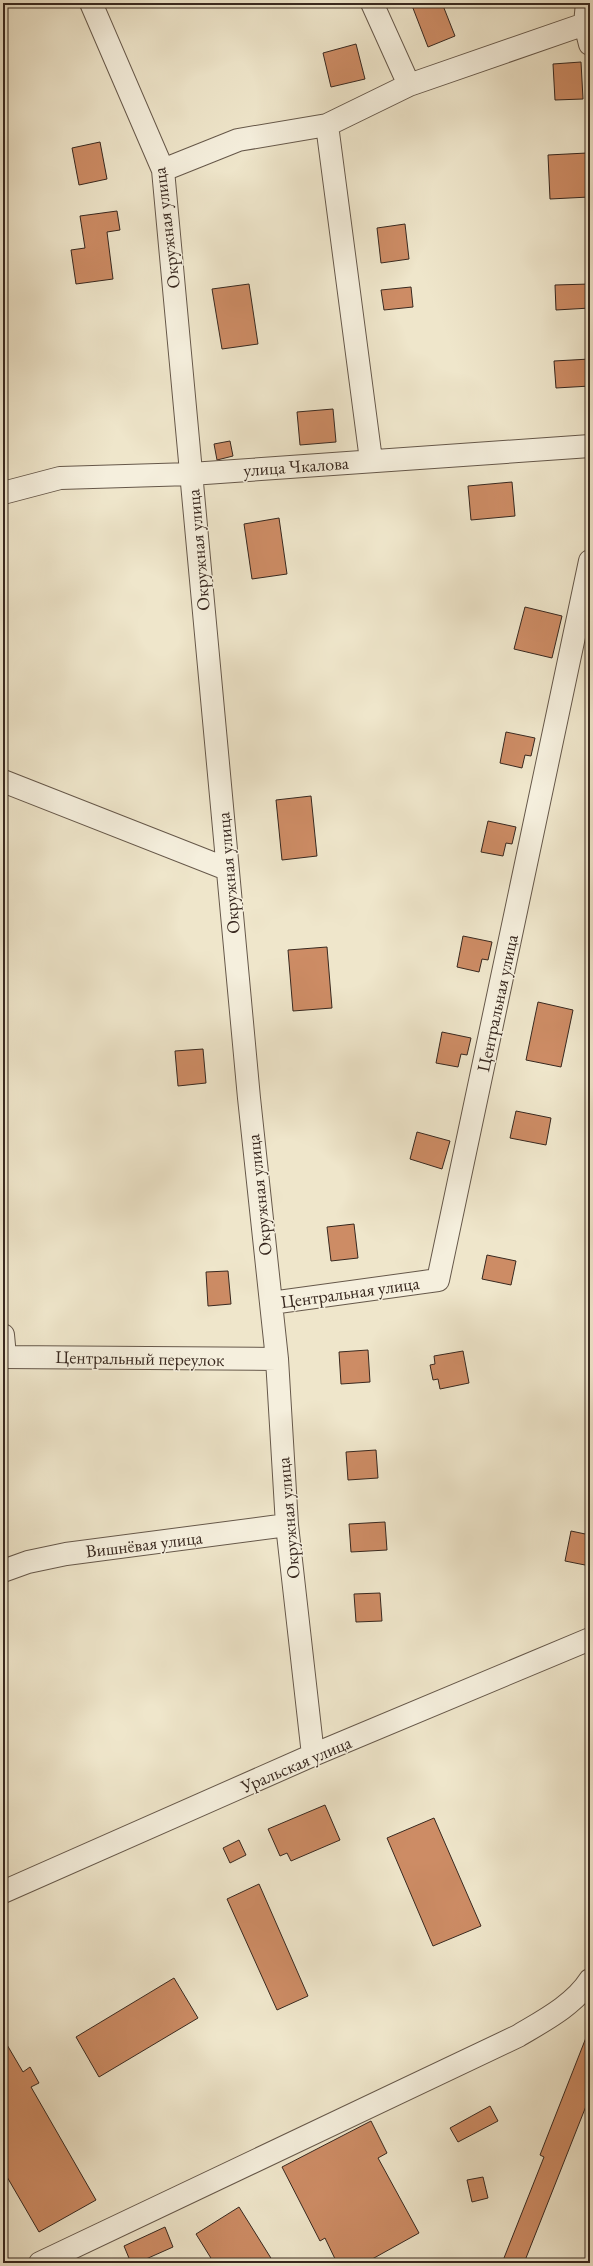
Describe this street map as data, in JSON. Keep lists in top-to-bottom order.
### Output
{
  "streets": {
    "street": [
      "Окружная улица",
      "улица Чкалова",
      "Центральная улица",
      "Центральный переулок",
      "Вишнёвая улица",
      "Уральская улица"
    ]
  },
  "crossings": [
    ["Окружная улица", "улица Чкалова"],
    ["Окружная улица", "Центральная улица"],
    ["Окружная улица", "Центральный переулок"],
    ["Окружная улица", "Вишнёвая улица"],
    ["Окружная улица", "Уральская улица"]
  ]
}
